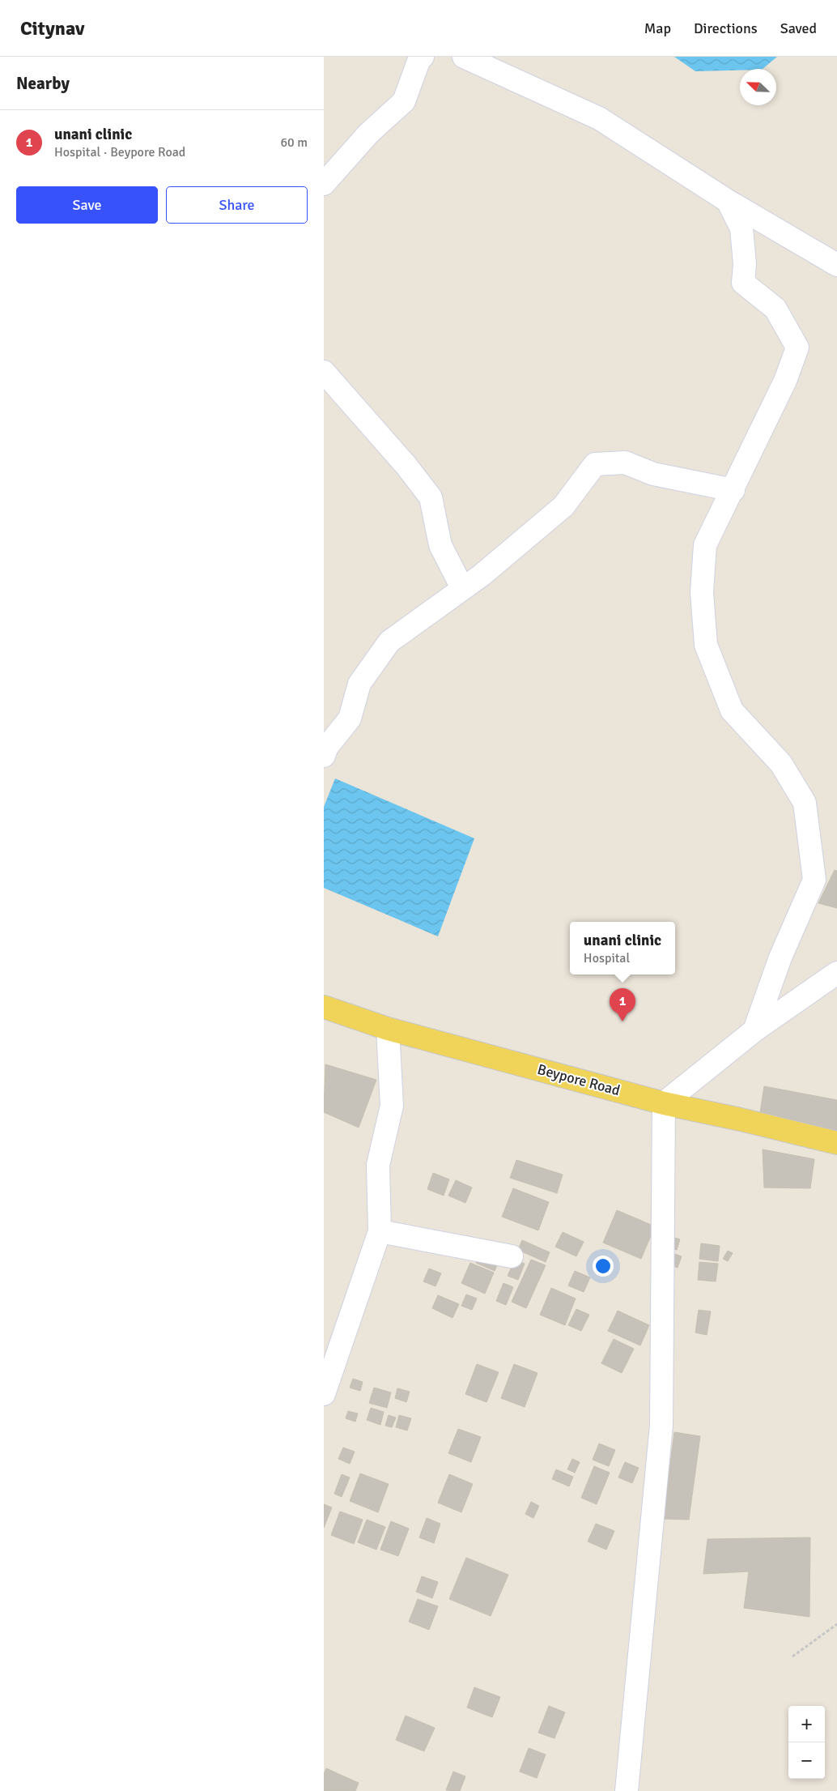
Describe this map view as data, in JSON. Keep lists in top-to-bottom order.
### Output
{
  "streets": {
    "main road": ["Beypore Road"]
  },
  "north": "top left",
  "page": {
    "header": "Citynav",
    "nav": ["Map", "Directions", "Saved"],
    "heading": "Nearby",
    "list": [
      {
        "mark": "1",
        "name": "unani clinic",
        "note": "Hospital · Beypore Road",
        "value": "60 m"
      }
    ],
    "buttons": ["Save", "Share"],
    "popup": ["unani clinic", "Hospital"],
    "pins": "1",
    "map_buttons": ["+", "−"]
  }
}
